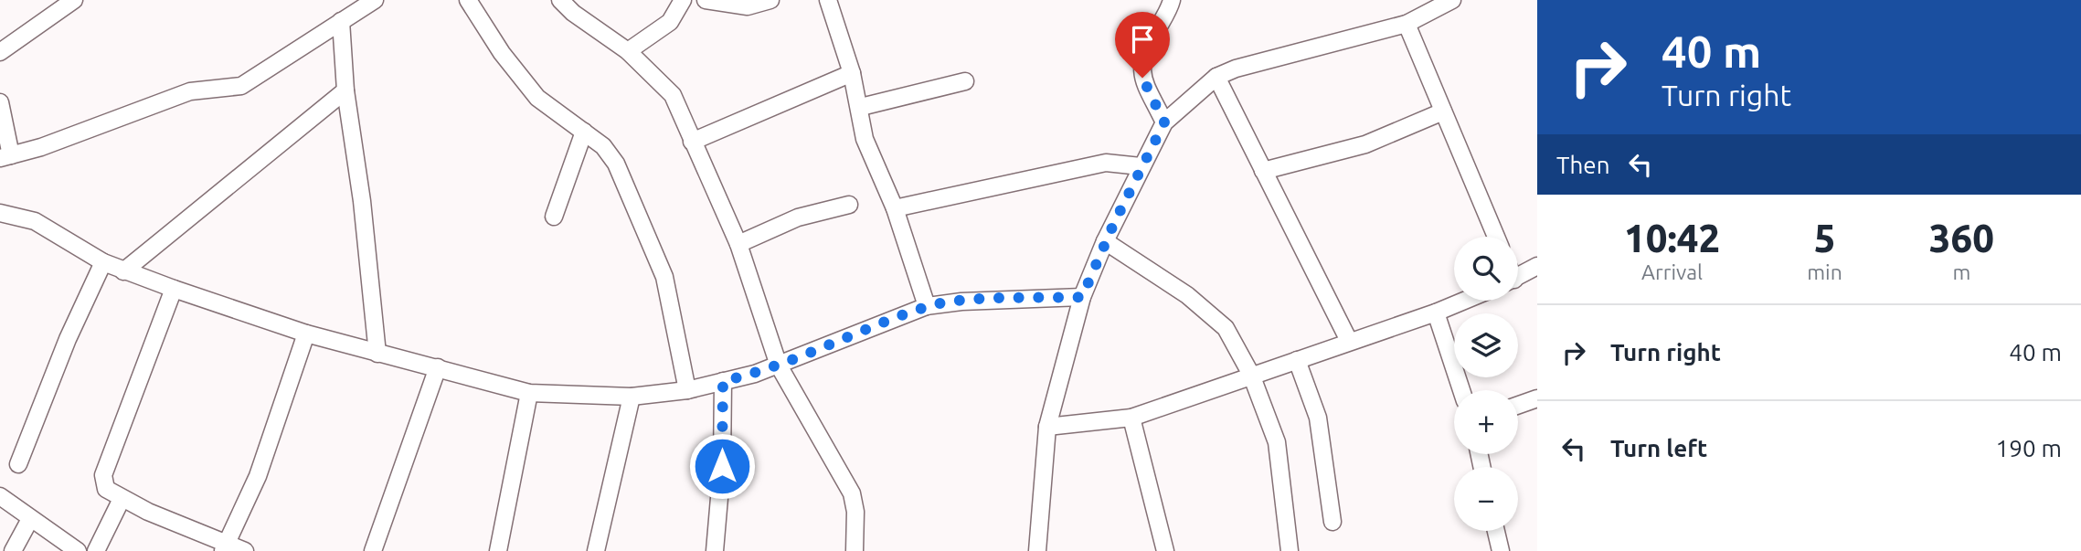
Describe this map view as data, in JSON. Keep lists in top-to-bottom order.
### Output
{
  "page": {
    "turn": ["40 m", "Turn right"],
    "then": "Then",
    "eta": [
      "10:42",
      "Arrival",
      "5",
      "min",
      "360",
      "m"
    ],
    "map_buttons": ["+", "−"],
    "list": [
      {
        "name": "Turn right",
        "value": "40 m"
      },
      {
        "name": "Turn left",
        "value": "190 m"
      }
    ]
  }
}
